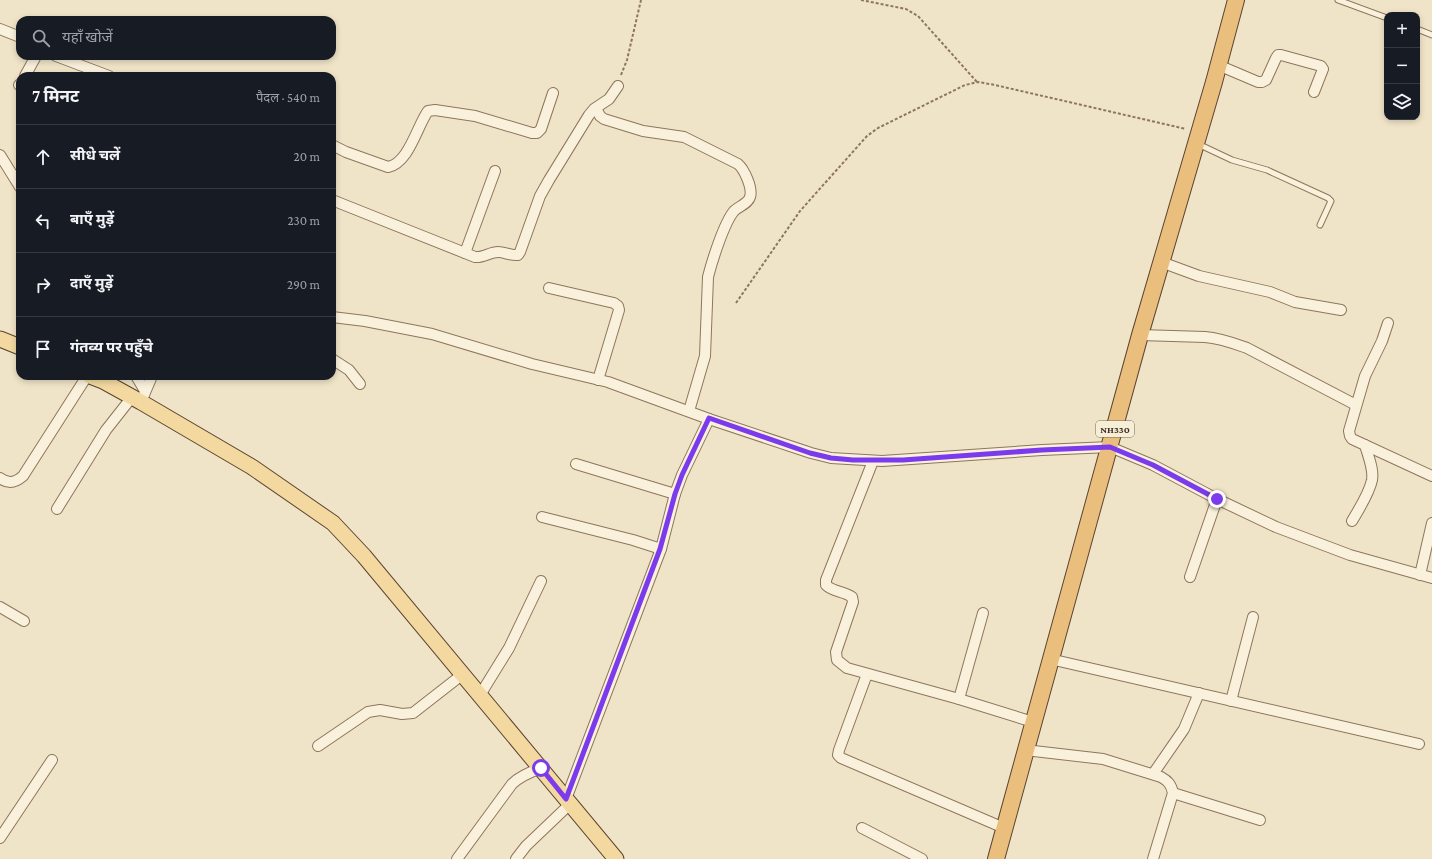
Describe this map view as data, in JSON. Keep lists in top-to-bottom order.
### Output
{
  "streets": {
    "highway": ["NH330"]
  },
  "page": {
    "map_buttons": ["+", "−"],
    "search": "यहाँ खोजें",
    "heading": ["7 मिनट", "पैदल · 540 m"],
    "list": [
      ["सीधे चलें", "20 m"],
      ["बाएँ मुड़ें", "230 m"],
      ["दाएँ मुड़ें", "290 m"],
      "गंतव्य पर पहुँचे"
    ]
  }
}
